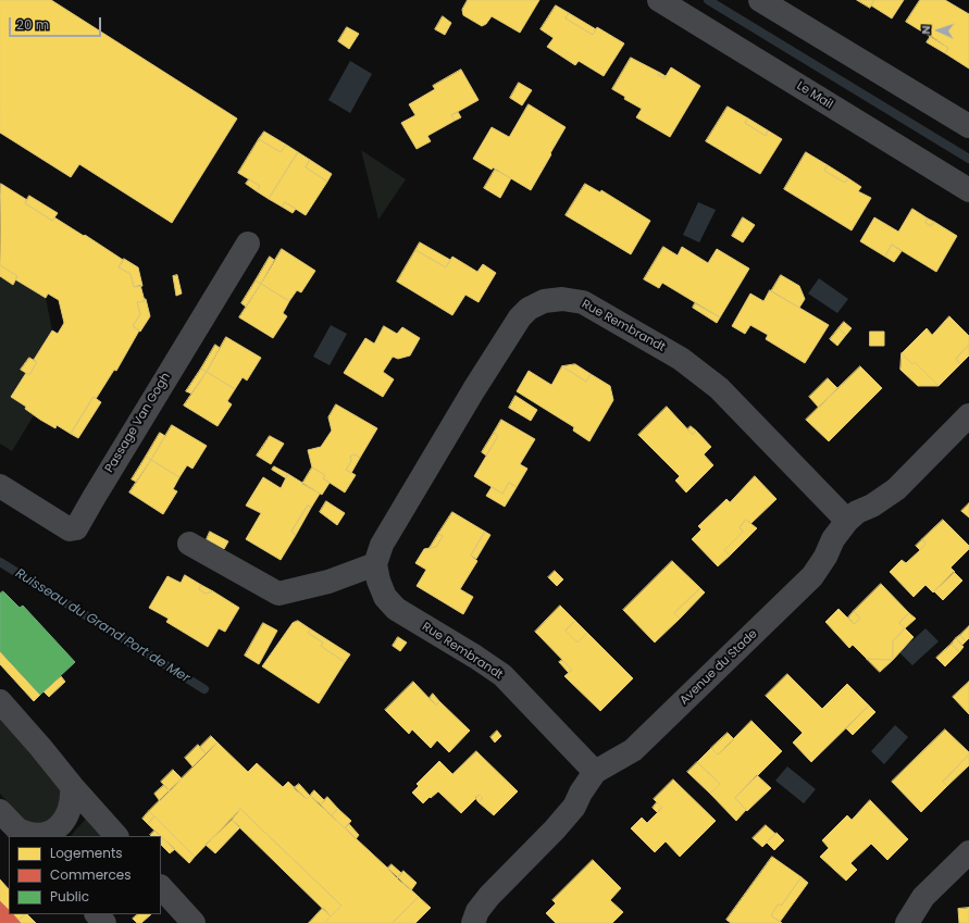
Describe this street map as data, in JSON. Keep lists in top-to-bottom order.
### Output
{
  "streets": {
    "street": [
      "Le Mail",
      "Rue Rembrandt",
      "Passage Van Gogh",
      "Avenue du Stade"
    ]
  },
  "crossings": [
    ["Rue Rembrandt", "Avenue du Stade"]
  ],
  "water": ["Ruisseau du Grand Port de Mer"],
  "legend": ["Logements", "Commerces", "Public"],
  "scale_bar": "20 m",
  "north": "left"
}
